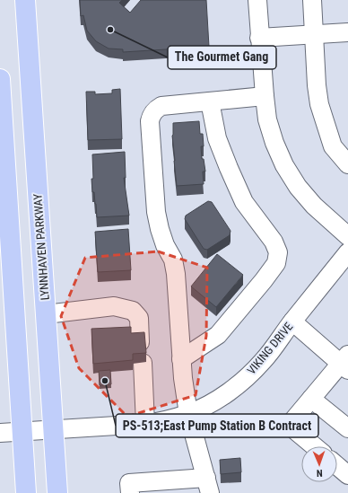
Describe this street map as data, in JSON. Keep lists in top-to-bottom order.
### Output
{
  "streets": {
    "main road": ["LYNNHAVEN PARKWAY"],
    "street": ["VIKING DRIVE"]
  },
  "crossings": [
    ["LYNNHAVEN PARKWAY", "VIKING DRIVE"]
  ],
  "places": ["The Gourmet Gang", "PS-513;East Pump Station B Contract"],
  "north": "bottom"
}
